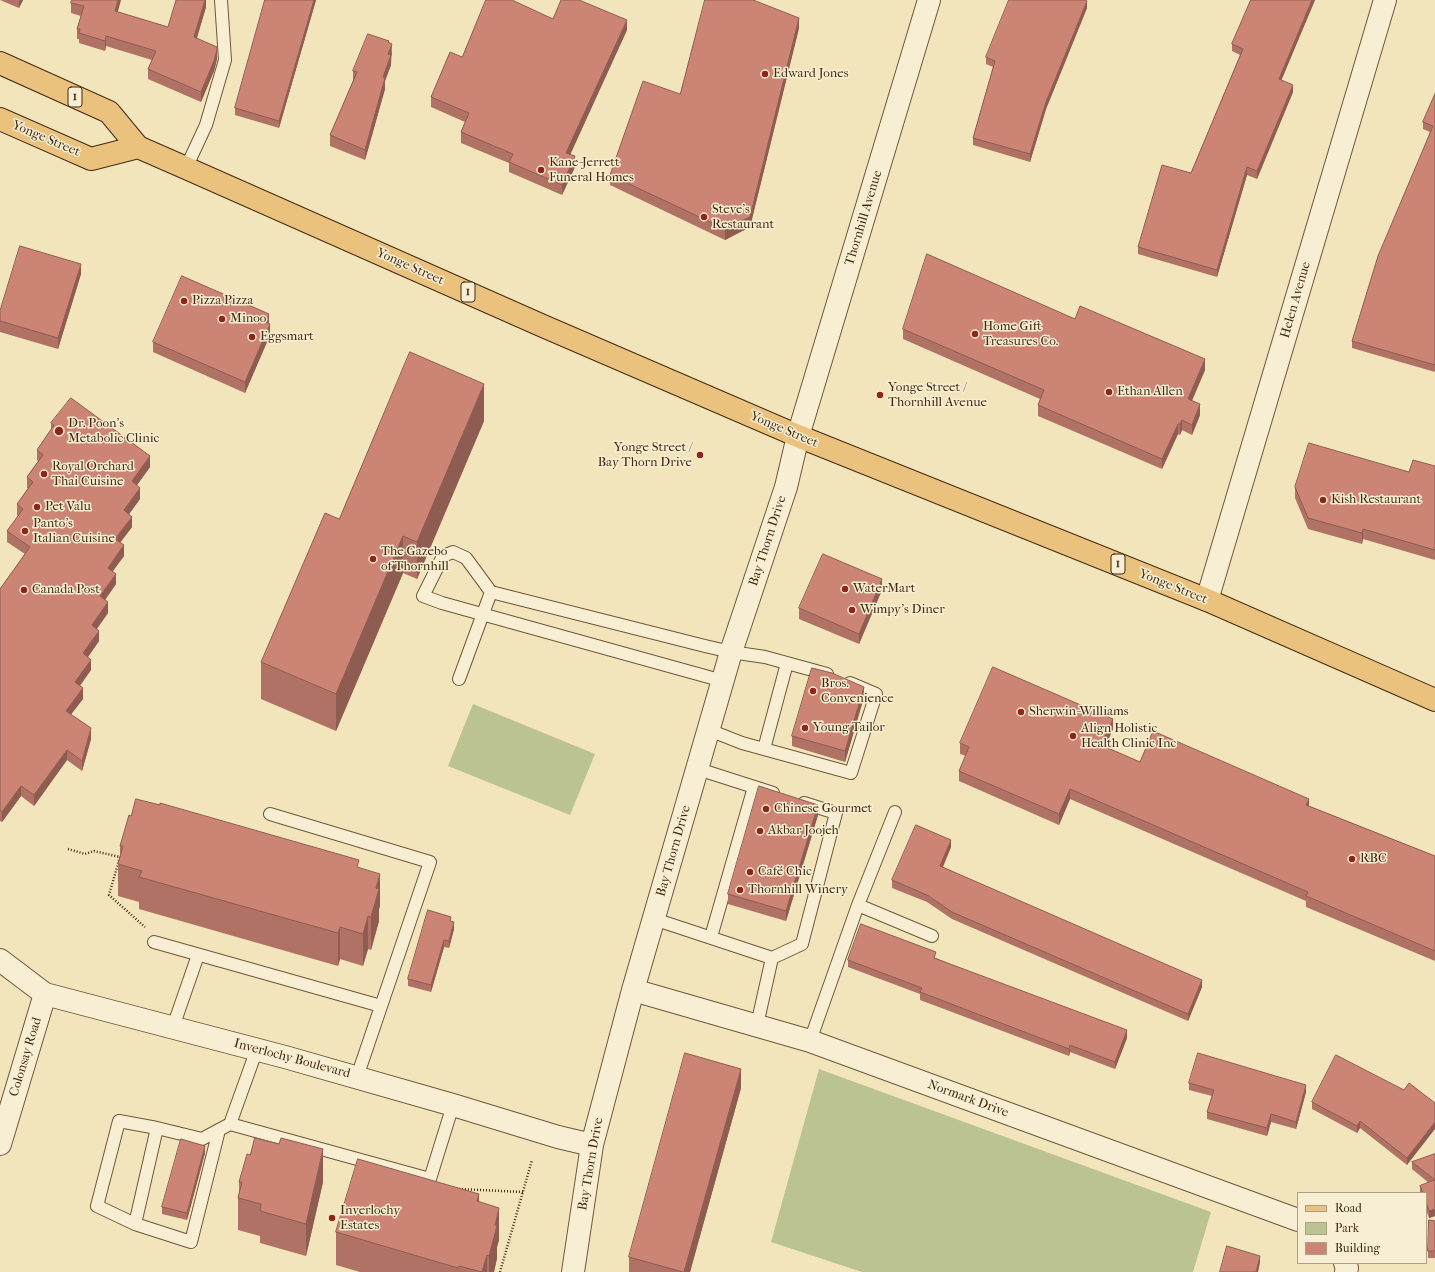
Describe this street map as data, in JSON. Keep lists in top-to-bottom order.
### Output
{
  "streets": {
    "main road": ["1", "Yonge Street"],
    "street": [
      "Thornhill Avenue",
      "Helen Avenue",
      "Bay Thorn Drive",
      "Colonsay Road",
      "Inverlochy Boulevard",
      "Normark Drive"
    ]
  },
  "crossings": [
    ["Yonge Street", "Thornhill Avenue"],
    ["Yonge Street", "Helen Avenue"],
    ["Yonge Street", "Bay Thorn Drive"],
    ["Thornhill Avenue", "Bay Thorn Drive"],
    ["Bay Thorn Drive", "Inverlochy Boulevard"],
    ["Bay Thorn Drive", "Normark Drive"],
    ["Colonsay Road", "Inverlochy Boulevard"]
  ],
  "places": [
    "Edward Jones",
    "Kane-Jerrett Funeral Homes",
    "Steve's Restaurant",
    "Pizza Pizza",
    "Minoo",
    "Home Gift Treasures Co.",
    "Eggsmart",
    "Ethan Allen",
    "Yonge Street / Thornhill Avenue",
    "Dr. Poon's Metabolic Clinic",
    "Yonge Street / Bay Thorn Drive",
    "Royal Orchard Thai Cuisine",
    "Kish Restaurant",
    "Pet Valu",
    "Panto's Italian Cuisine",
    "The Gazebo of Thornhill",
    "WaterMart",
    "Canada Post",
    "Wimpy's Diner",
    "Bros. Convenience",
    "Sherwin-Williams",
    "Young Tailor",
    "Align Holistic Health Clinic Inc",
    "Chinese Gourmet",
    "Akbar Joojeh",
    "RBC",
    "Café Chic",
    "Thornhill Winery",
    "Inverlochy Estates"
  ],
  "legend": ["Road", "Park", "Building"]
}
